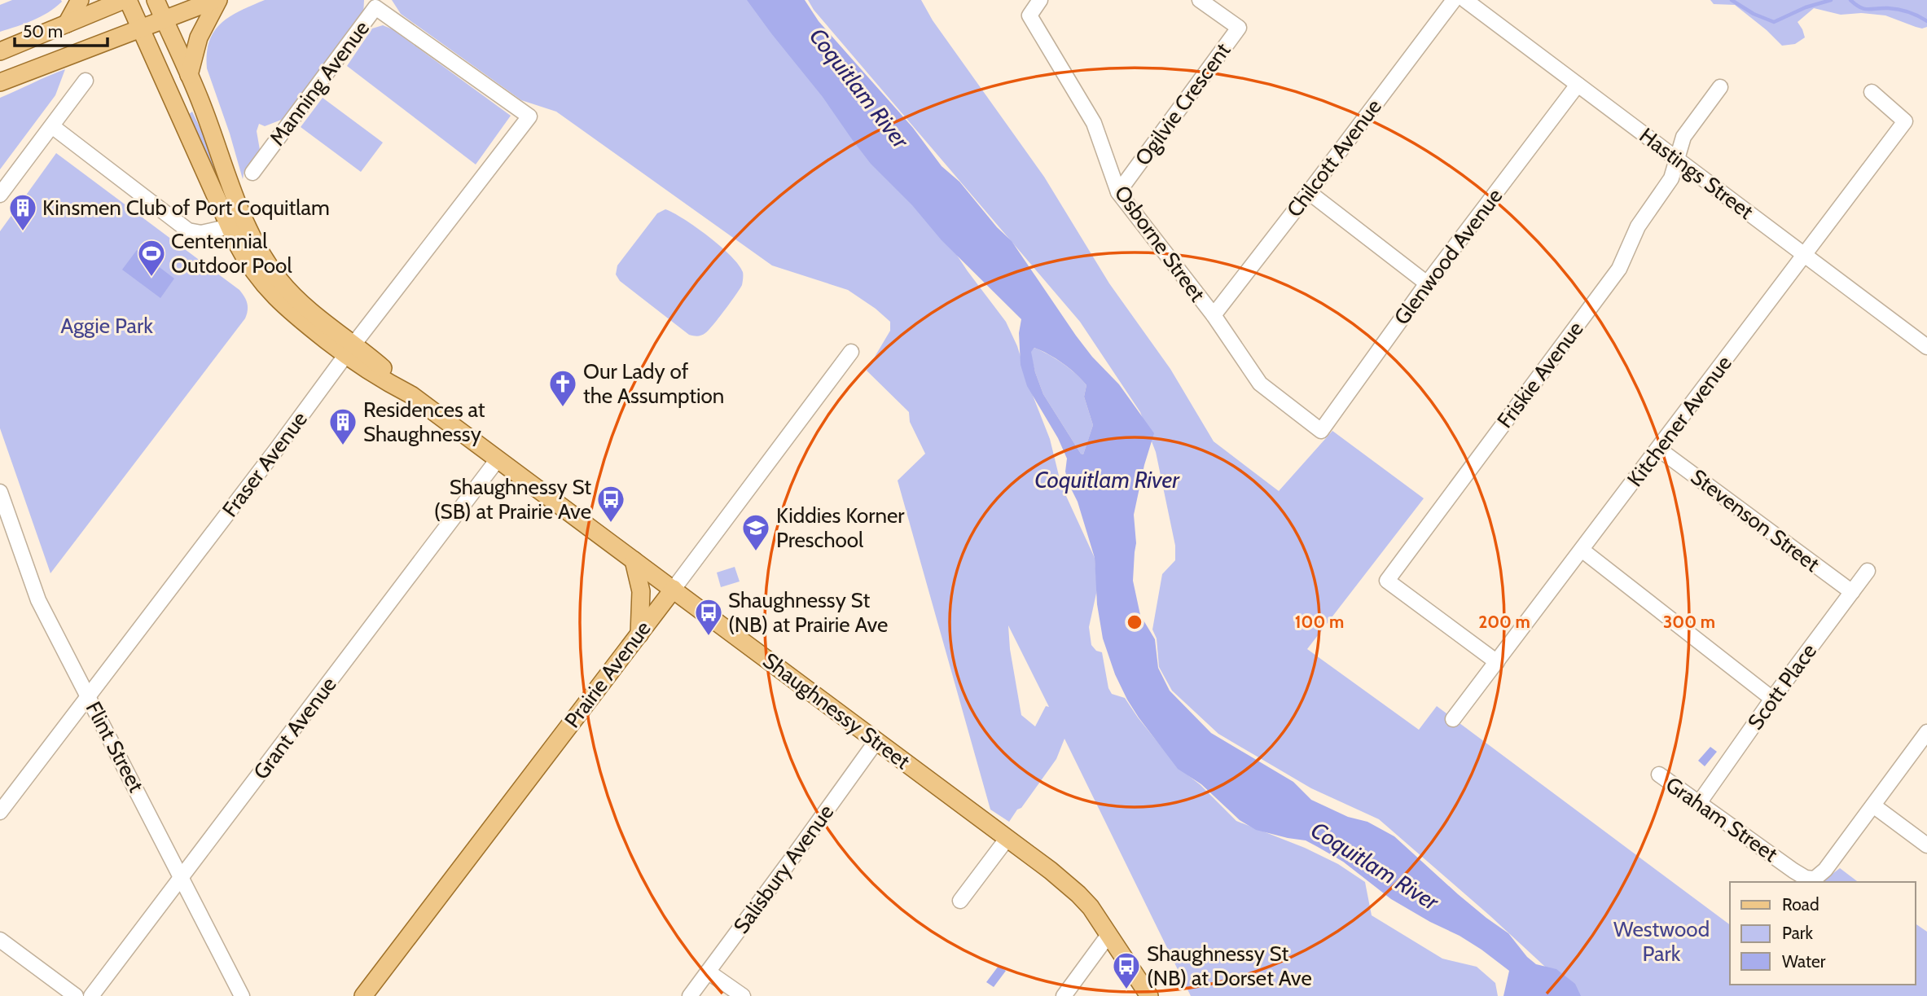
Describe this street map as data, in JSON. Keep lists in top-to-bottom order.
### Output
{
  "streets": {
    "main road": ["Prairie Avenue", "Shaughnessy Street"],
    "street": [
      "Manning Avenue",
      "Ogilvie Crescent",
      "Chilcott Avenue",
      "Hastings Street",
      "Osborne Street",
      "Glenwood Avenue",
      "Friskie Avenue",
      "Kitchener Avenue",
      "Fraser Avenue",
      "Stevenson Street",
      "Scott Place",
      "Grant Avenue",
      "Flint Street",
      "Graham Street",
      "Salisbury Avenue"
    ]
  },
  "crossings": [
    ["Manning Avenue", "Fraser Avenue"],
    ["Ogilvie Crescent", "Osborne Street"],
    ["Chilcott Avenue", "Osborne Street"],
    ["Hastings Street", "Glenwood Avenue"],
    ["Hastings Street", "Friskie Avenue"],
    ["Hastings Street", "Kitchener Avenue"],
    ["Osborne Street", "Glenwood Avenue"],
    ["Friskie Avenue", "Kitchener Avenue"],
    ["Kitchener Avenue", "Stevenson Street"],
    ["Fraser Avenue", "Shaughnessy Street"],
    ["Fraser Avenue", "Flint Street"],
    ["Stevenson Street", "Scott Place"],
    ["Prairie Avenue", "Shaughnessy Street"],
    ["Scott Place", "Graham Street"],
    ["Shaughnessy Street", "Grant Avenue"],
    ["Shaughnessy Street", "Salisbury Avenue"],
    ["Grant Avenue", "Flint Street"]
  ],
  "water": ["Coquitlam River"],
  "parks": ["Aggie Park", "Westwood Park"],
  "places": {
    "building": ["Kinsmen Club of Port Coquitlam", "Residences at Shaughnessy"],
    "sports": ["Centennial Outdoor Pool"],
    "church": ["Our Lady of the Assumption"],
    "bus stop": ["Shaughnessy St (SB) at Prairie Ave", "Shaughnessy St (NB) at Prairie Ave", "Shaughnessy St (NB) at Dorset Ave"],
    "school or university": ["Kiddies Korner Preschool"]
  },
  "legend": ["Road", "Park", "Water"],
  "scale_bar": "50 m",
  "rings": ["100 m", "200 m", "300 m"]
}
